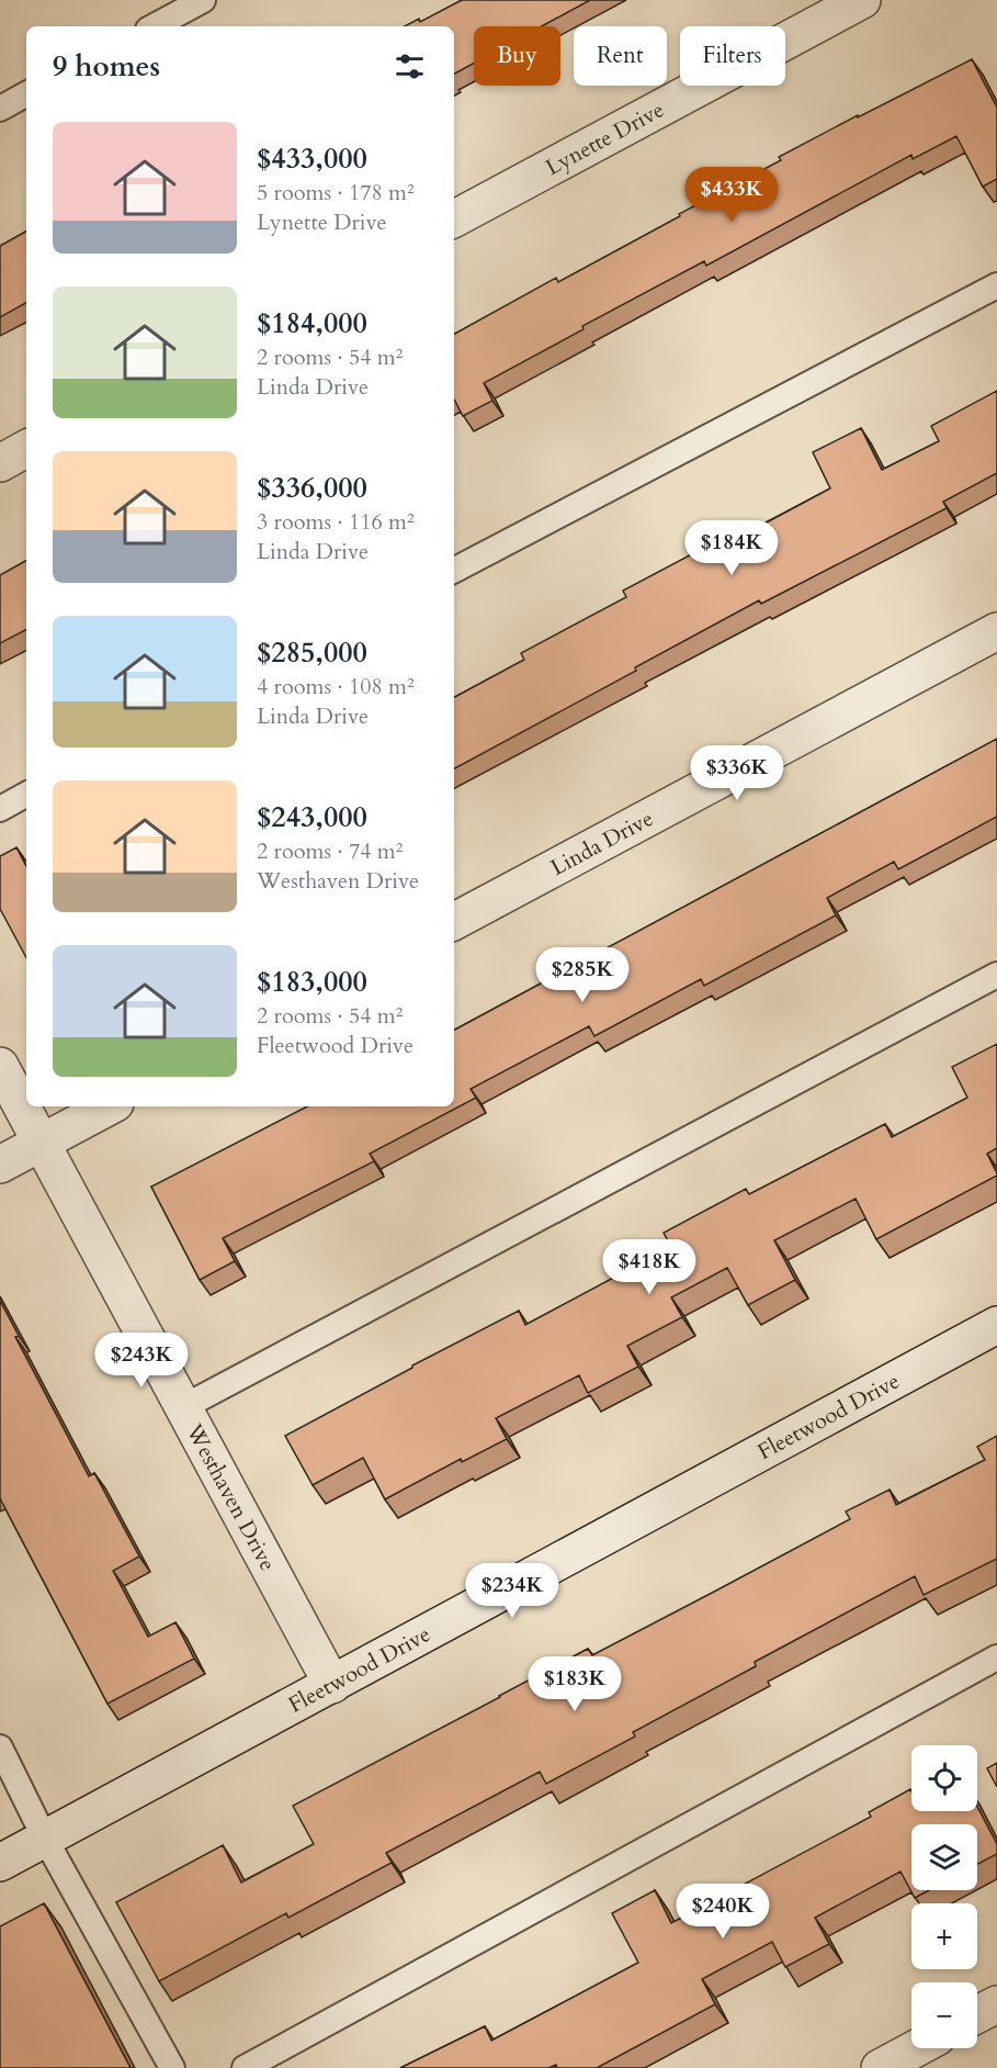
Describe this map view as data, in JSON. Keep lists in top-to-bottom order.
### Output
{
  "streets": {
    "street": [
      "Lynette Drive",
      "Linda Drive",
      "Fleetwood Drive",
      "Westhaven Drive"
    ]
  },
  "crossings": [
    ["Fleetwood Drive", "Westhaven Drive"]
  ],
  "page": {
    "chip": ["Buy", "Rent", "Filters"],
    "heading": "9 homes",
    "list": [
      {
        "name": "$433,000",
        "note": "5 rooms · 178 m² · Lynette Drive"
      },
      {
        "name": "$184,000",
        "note": "2 rooms · 54 m² · Linda Drive"
      },
      {
        "name": "$336,000",
        "note": "3 rooms · 116 m² · Linda Drive"
      },
      {
        "name": "$285,000",
        "note": "4 rooms · 108 m² · Linda Drive"
      },
      {
        "name": "$243,000",
        "note": "2 rooms · 74 m² · Westhaven Drive"
      },
      {
        "name": "$183,000",
        "note": "2 rooms · 54 m² · Fleetwood Drive"
      }
    ],
    "price": [
      "$433K",
      "$184K",
      "$336K",
      "$285K",
      "$418K",
      "$243K",
      "$234K",
      "$183K",
      "$240K"
    ],
    "map_buttons": ["+", "−"]
  }
}
